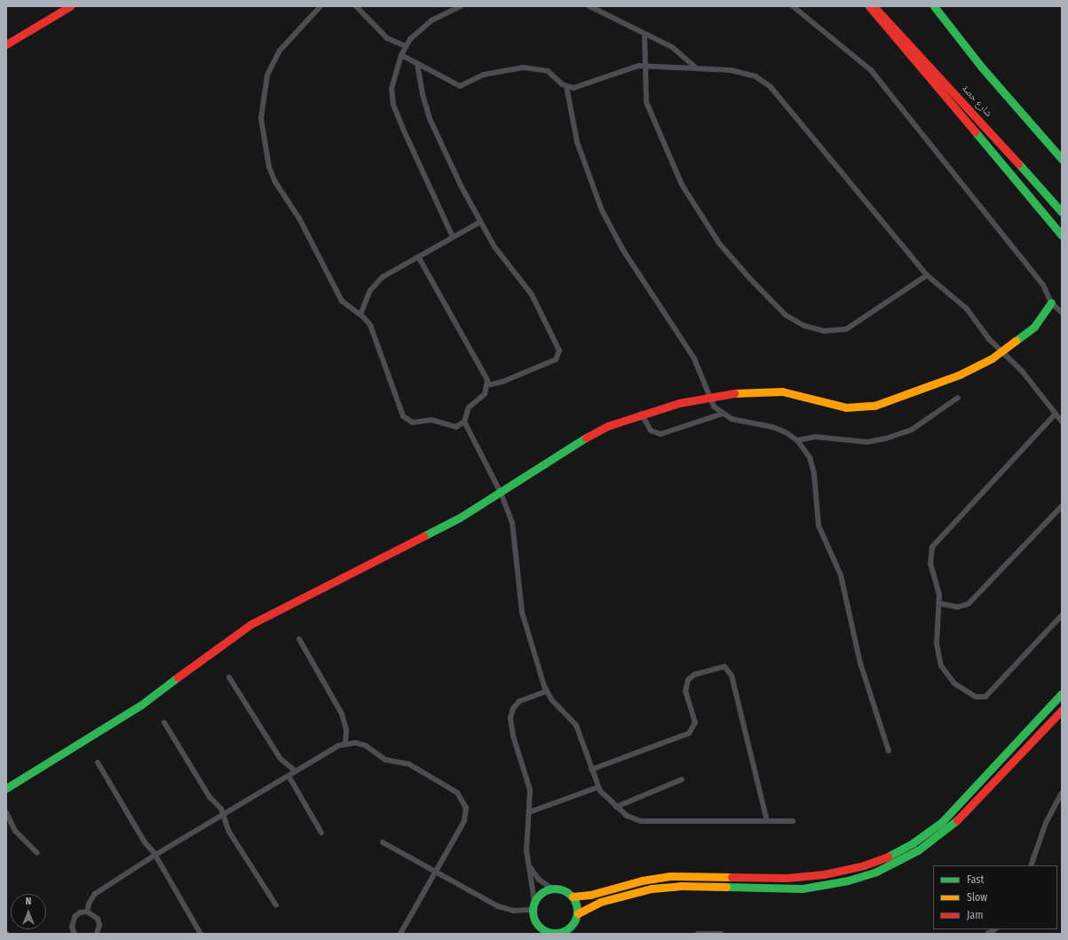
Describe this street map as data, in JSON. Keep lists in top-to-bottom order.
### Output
{
  "streets": {
    "main road": ["شارع حصة"]
  },
  "legend": ["Fast", "Slow", "Jam"],
  "north": "top"
}
